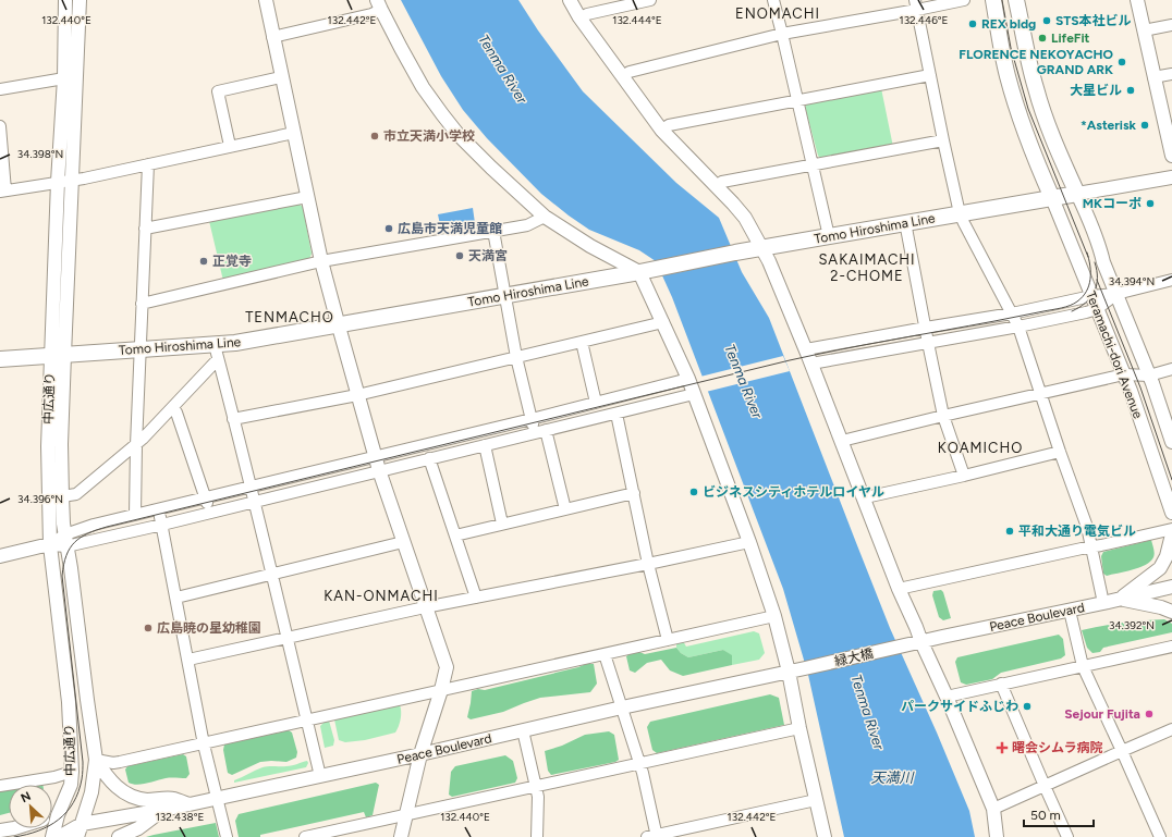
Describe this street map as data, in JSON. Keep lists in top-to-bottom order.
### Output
{
  "streets": {
    "main road": ["Tomo Hiroshima Line"],
    "street": [
      "Teramachi-dori Avenue",
      "中広通り",
      "Peace Boulevard",
      "緑大橋"
    ]
  },
  "crossings": [
    ["Tomo Hiroshima Line", "Teramachi-dori Avenue"],
    ["Tomo Hiroshima Line", "中広通り"],
    ["Peace Boulevard", "緑大橋"]
  ],
  "districts": [
    "ENOMACHI",
    "SAKAIMACHI 2-CHOME",
    "TENMACHO",
    "KOAMICHO",
    "KAN-ONMACHI"
  ],
  "water": ["Tenma River", "天満川"],
  "places": {
    "other": [
      "STS本社ビル",
      "REX bldg",
      "LifeFit",
      "FLORENCE NEKOYACHO GRAND ARK",
      "大星ビル",
      "*Asterisk",
      "市立天満小学校",
      "MKコーポ",
      "広島市天満児童館",
      "天満宮",
      "正覚寺",
      "ビジネスシティホテルロイヤル",
      "平和大通り電気ビル",
      "広島暁の星幼稚園",
      "パークサイドふじわ",
      "Sejour Fujita"
    ],
    "health": ["曙会シムラ病院"]
  },
  "scale_bar": "50 m",
  "north": "top left",
  "coordinates": [
    "132.440°E",
    "132.442°E",
    "132.444°E",
    "132.446°E",
    "34.398°N",
    "34.394°N",
    "34.396°N",
    "34.392°N",
    "132.438°E"
  ]
}
